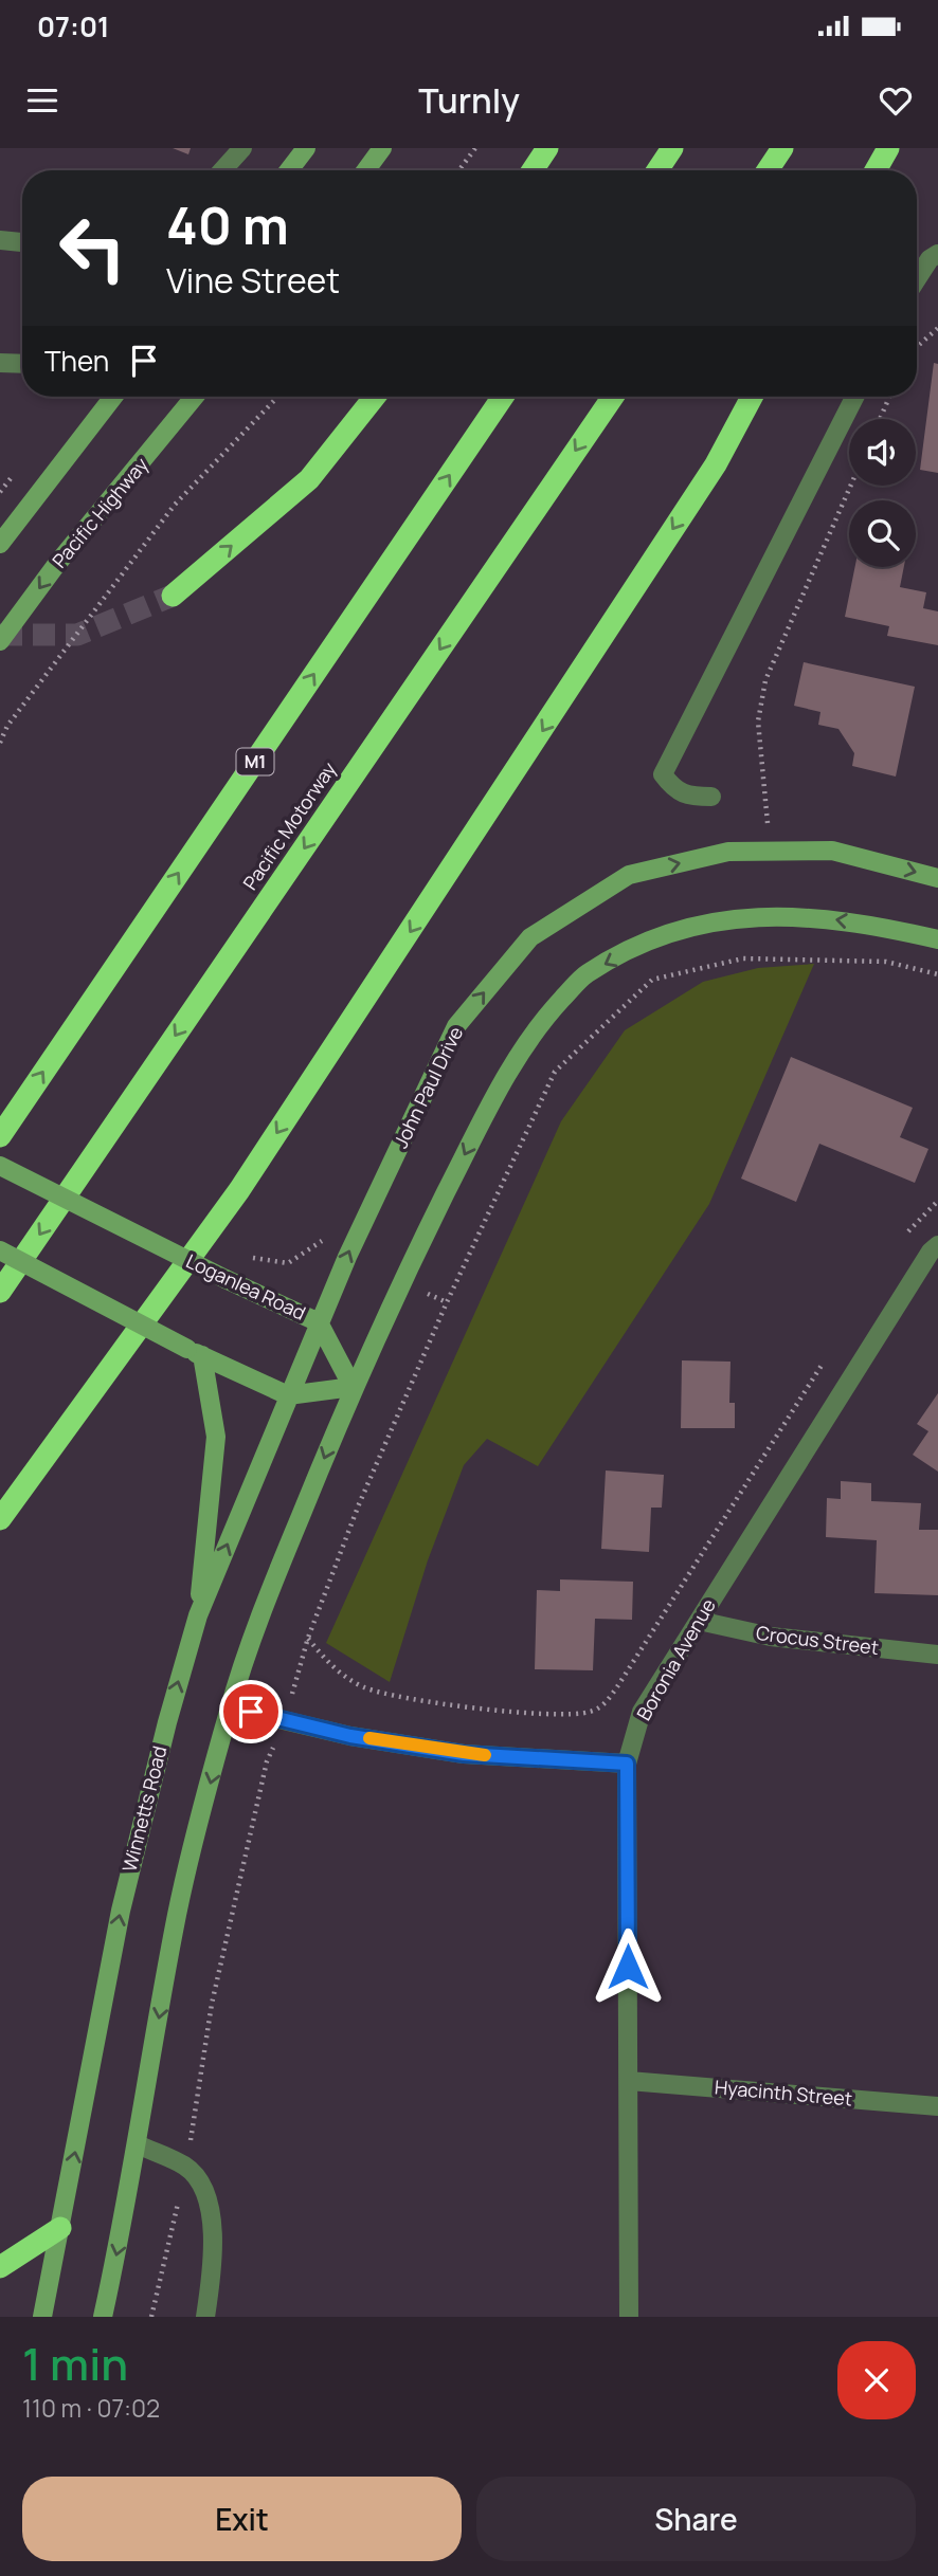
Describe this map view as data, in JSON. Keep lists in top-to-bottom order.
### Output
{
  "streets": {
    "highway": ["M1", "Pacific Motorway"],
    "main road": [
      "Pacific Highway",
      "John Paul Drive",
      "Loganlea Road",
      "Winnetts Road"
    ],
    "street": ["Crocus Street", "Boronia Avenue", "Hyacinth Street"]
  },
  "crossings": [
    ["John Paul Drive", "Loganlea Road"],
    ["John Paul Drive", "Winnetts Road"],
    ["Loganlea Road", "Winnetts Road"],
    ["Crocus Street", "Boronia Avenue"],
    ["Boronia Avenue", "Hyacinth Street"]
  ],
  "one_way": ["John Paul Drive"],
  "page": {
    "status": "07:01",
    "header": "Turnly",
    "turn": ["40 m", "Vine Street"],
    "then": "Then",
    "heading": ["1 min", "110 m · 07:02"],
    "buttons": ["Exit", "Share"]
  }
}
